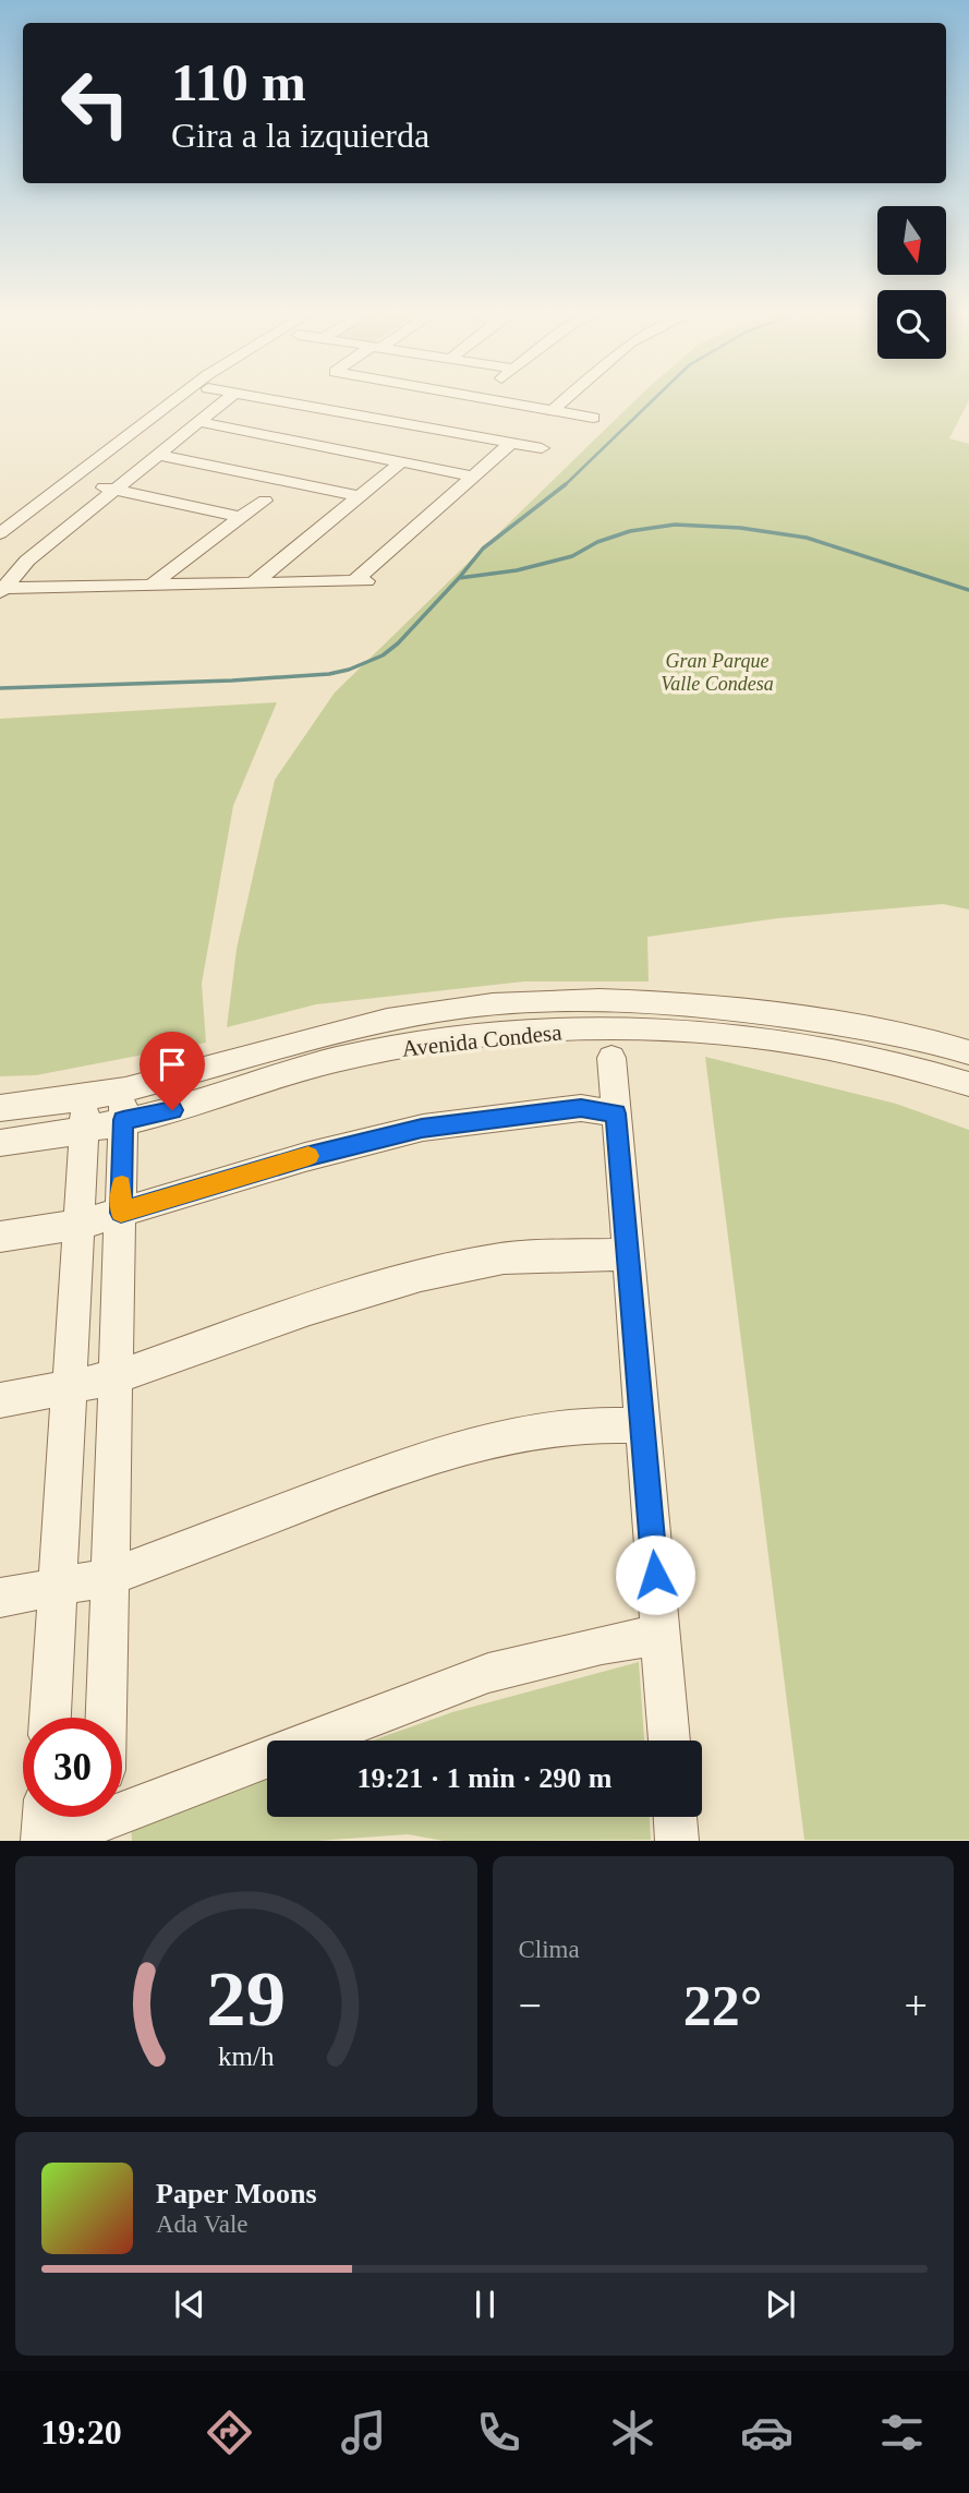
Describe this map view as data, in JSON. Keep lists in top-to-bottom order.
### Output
{
  "streets": {
    "street": ["Avenida Condesa"]
  },
  "parks": ["Gran Parque Valle Condesa"],
  "north": "bottom",
  "page": {
    "turn": ["110 m", "Gira a la izquierda"],
    "limit": "30",
    "trip": "19:21 · 1 min · 290 m",
    "tile": "Clima",
    "heat": ["−", "22°", "+"],
    "song": ["Paper Moons", "Ada Vale"],
    "tabs": "19:20",
    "gauge": ["29", "km/h"]
  }
}
